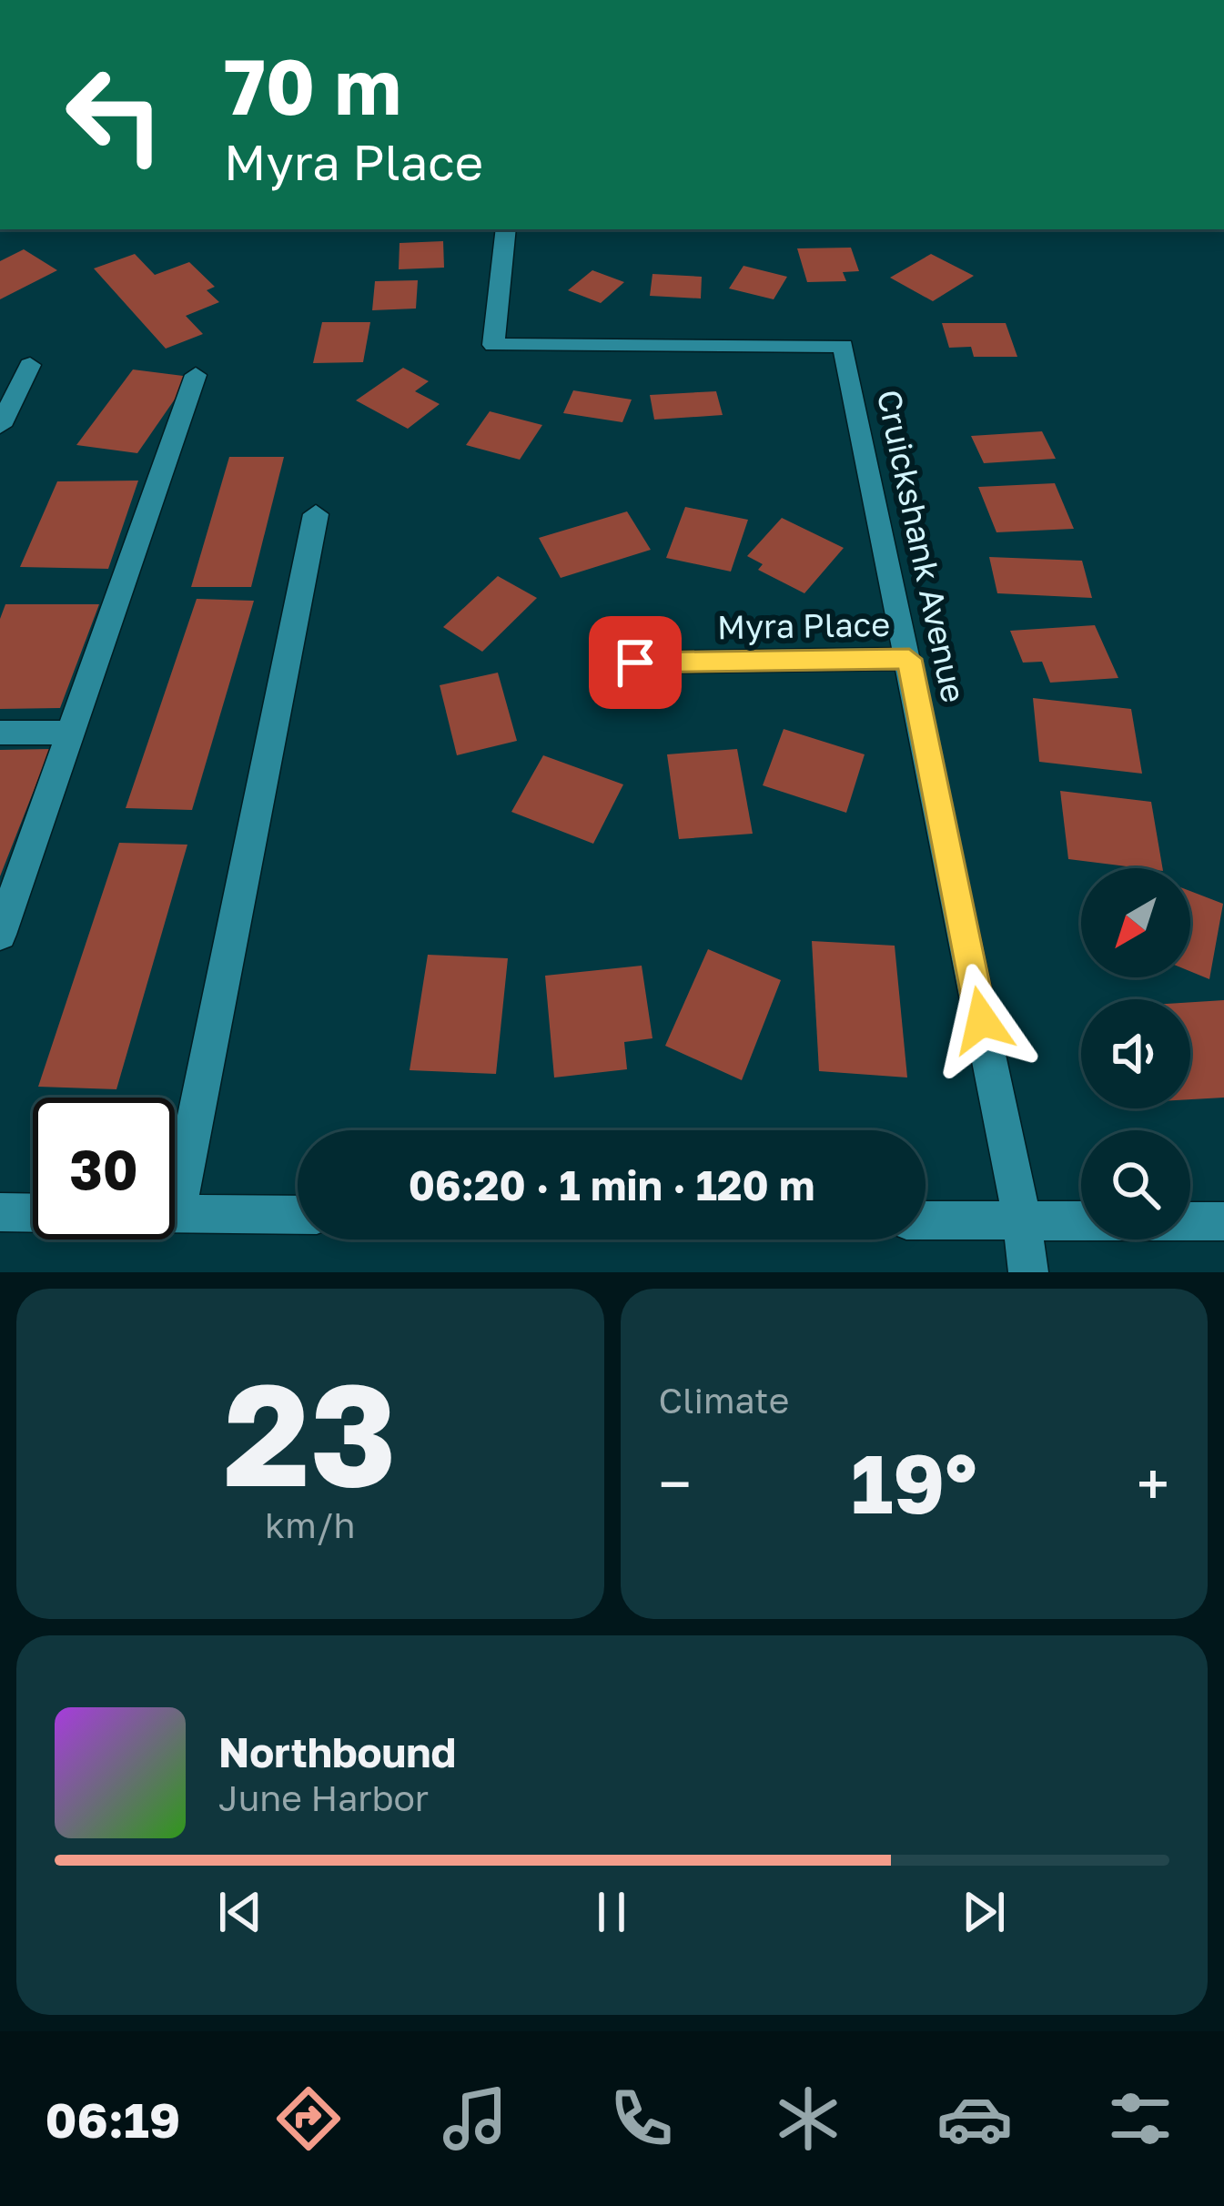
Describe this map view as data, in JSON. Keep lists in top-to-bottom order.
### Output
{
  "streets": {
    "street": ["Cruickshank Avenue", "Myra Place"]
  },
  "crossings": [
    ["Cruickshank Avenue", "Myra Place"]
  ],
  "north": "bottom left",
  "page": {
    "turn": ["70 m", "Myra Place"],
    "limit": "30",
    "trip": "06:20 · 1 min · 120 m",
    "tile": [
      ["23", "km/h"],
      "Climate"
    ],
    "heat": ["−", "19°", "+"],
    "song": ["Northbound", "June Harbor"],
    "tabs": "06:19"
  }
}
